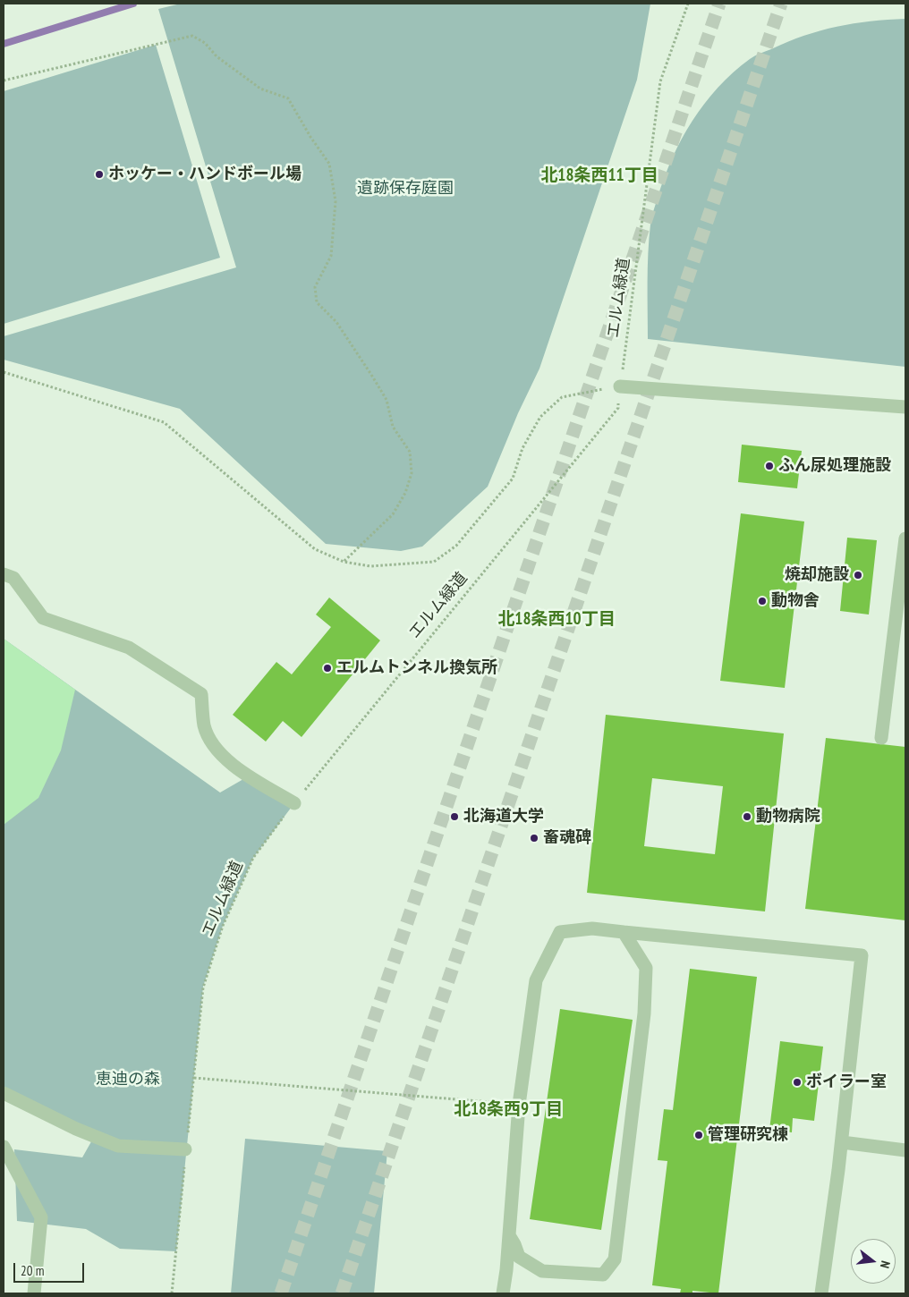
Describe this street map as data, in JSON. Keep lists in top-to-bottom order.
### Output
{
  "streets": {
    "path": ["エルム緑道"]
  },
  "districts": ["北18条西11丁目", "北18条西10丁目", "北18条西9丁目"],
  "parks": ["遺跡保存庭園", "恵迪の森"],
  "places": [
    "ホッケー・ハンドボール場",
    "ふん尿処理施設",
    "焼却施設",
    "動物舎",
    "エルムトンネル換気所",
    "北海道大学",
    "動物病院",
    "畜魂碑",
    "ボイラー室",
    "管理研究棟"
  ],
  "scale_bar": "20 m",
  "north": "right"
}
